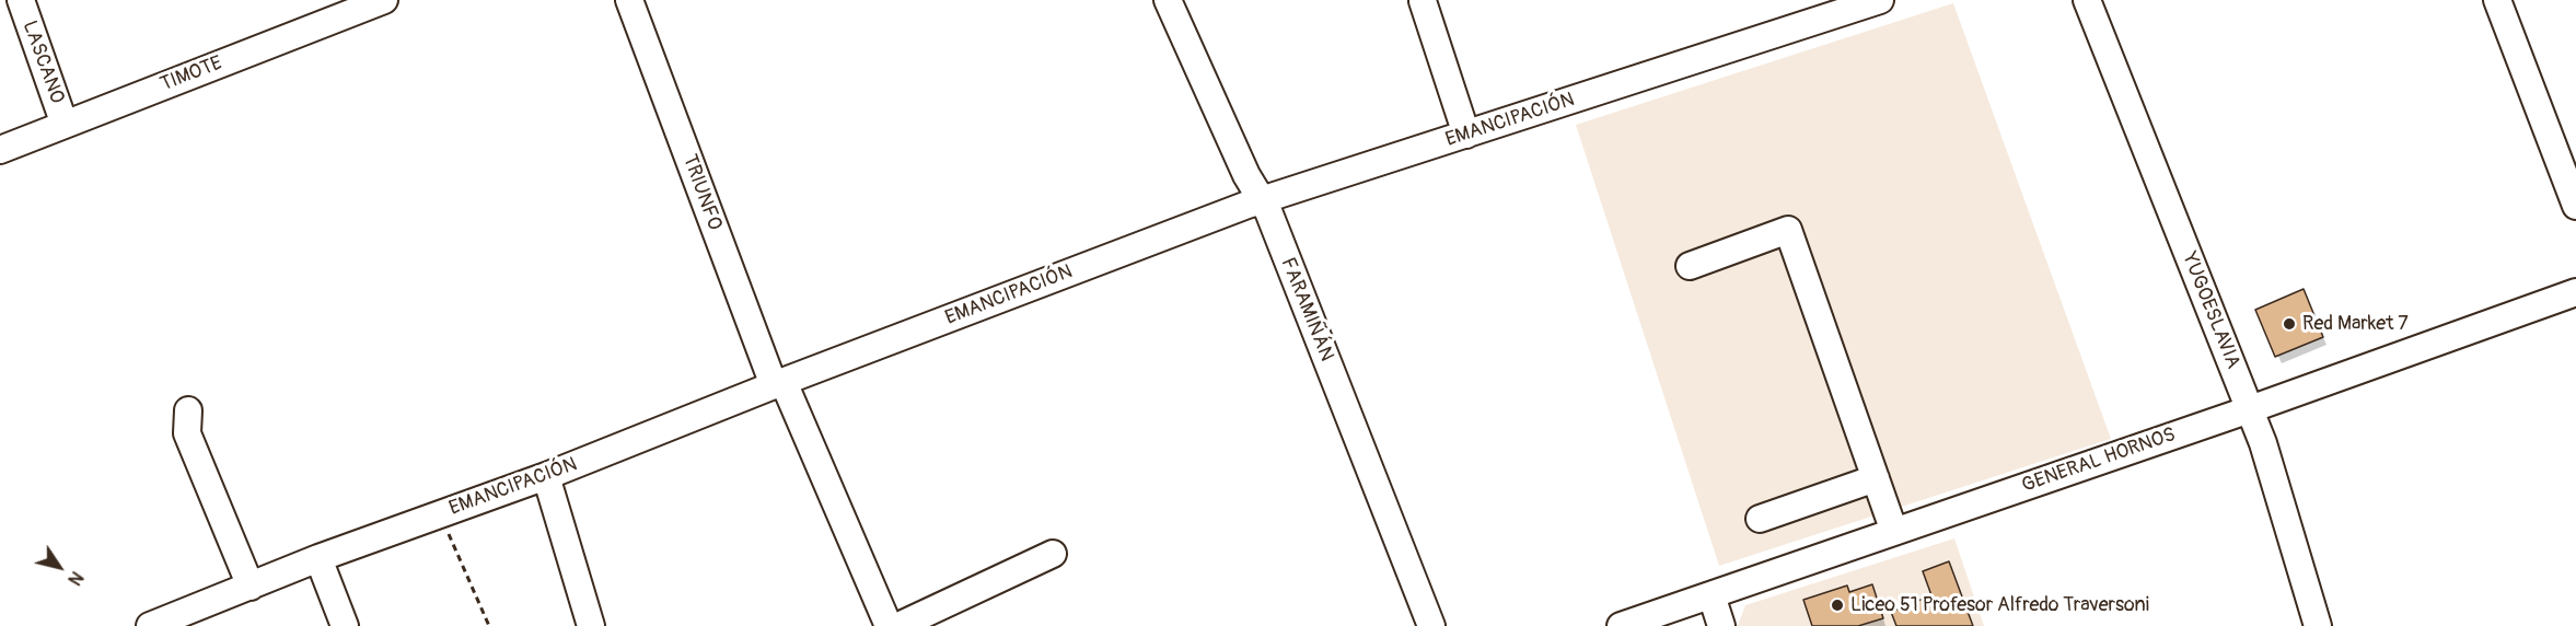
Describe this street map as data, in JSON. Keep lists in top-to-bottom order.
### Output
{
  "streets": {
    "street": [
      "LASCANO",
      "TIMOTE",
      "EMANCIPACIÓN",
      "TRIUNFO",
      "FARAMIÑÁN",
      "YUGOESLAVIA",
      "GENERAL HORNOS"
    ]
  },
  "crossings": [
    ["LASCANO", "TIMOTE"],
    ["EMANCIPACIÓN", "TRIUNFO"],
    ["EMANCIPACIÓN", "FARAMIÑÁN"],
    ["YUGOESLAVIA", "GENERAL HORNOS"]
  ],
  "places": ["Red Market 7", "Liceo 51 Profesor Alfredo Traversoni"],
  "north": "bottom right"
}
